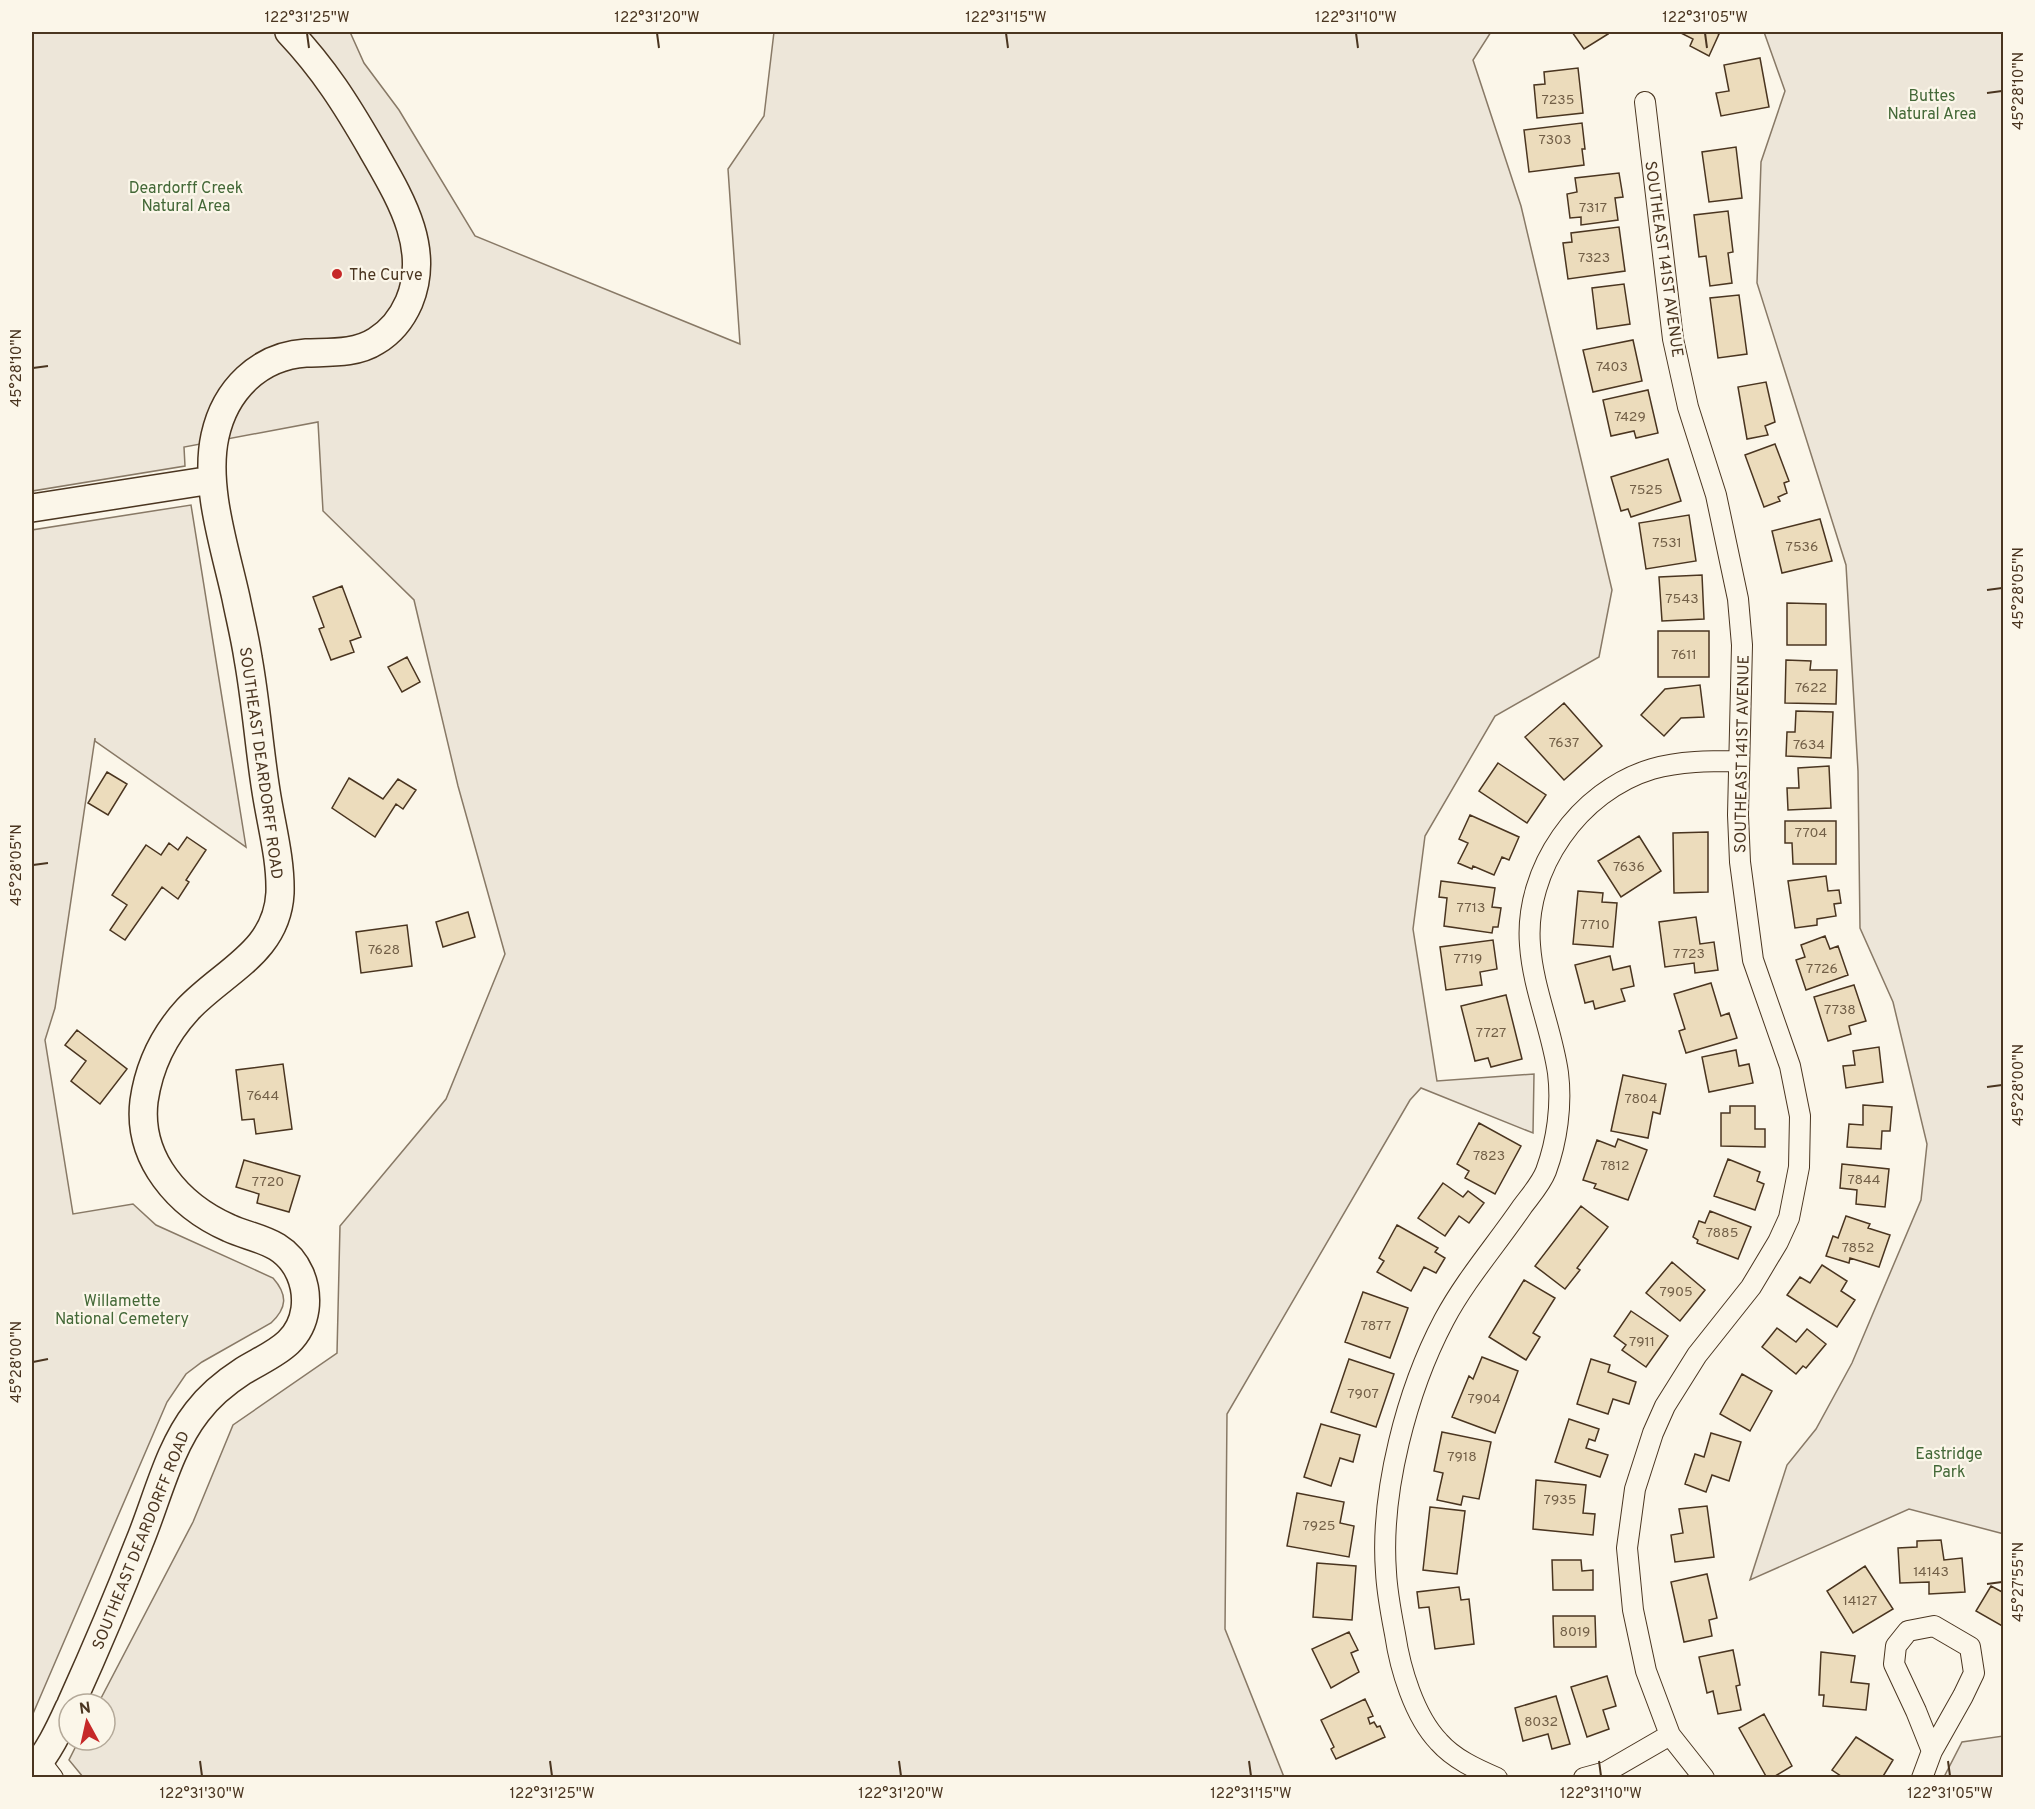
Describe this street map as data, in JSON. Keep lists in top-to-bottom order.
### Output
{
  "streets": {
    "street": ["SOUTHEAST 141ST AVENUE", "SOUTHEAST DEARDORFF ROAD"]
  },
  "parks": [
    "Buttes Natural Area",
    "Deardorff Creek Natural Area",
    "Willamette National Cemetery",
    "Eastridge Park"
  ],
  "places": ["The Curve"],
  "house_numbers": [
    "7235",
    "7303",
    "7317",
    "7323",
    "7403",
    "7429",
    "7525",
    "7531",
    "7536",
    "7543",
    "7611",
    "7622",
    "7637",
    "7634",
    "7704",
    "7636",
    "7713",
    "7710",
    "7628",
    "7723",
    "7719",
    "7726",
    "7738",
    "7727",
    "7644",
    "7804",
    "7823",
    "7812",
    "7844",
    "7720",
    "7885",
    "7852",
    "7905",
    "7877",
    "7911",
    "7907",
    "7904",
    "7918",
    "7935",
    "7925",
    "14143",
    "14127",
    "8019",
    "8032"
  ],
  "north": "top",
  "coordinates": [
    "122°31'25\"W",
    "122°31'20\"W",
    "122°31'15\"W",
    "122°31'10\"W",
    "122°31'05\"W",
    "45°28'10\"N",
    "45°28'05\"N",
    "45°28'00\"N",
    "45°27'55\"N",
    "122°31'30\"W"
  ]
}
